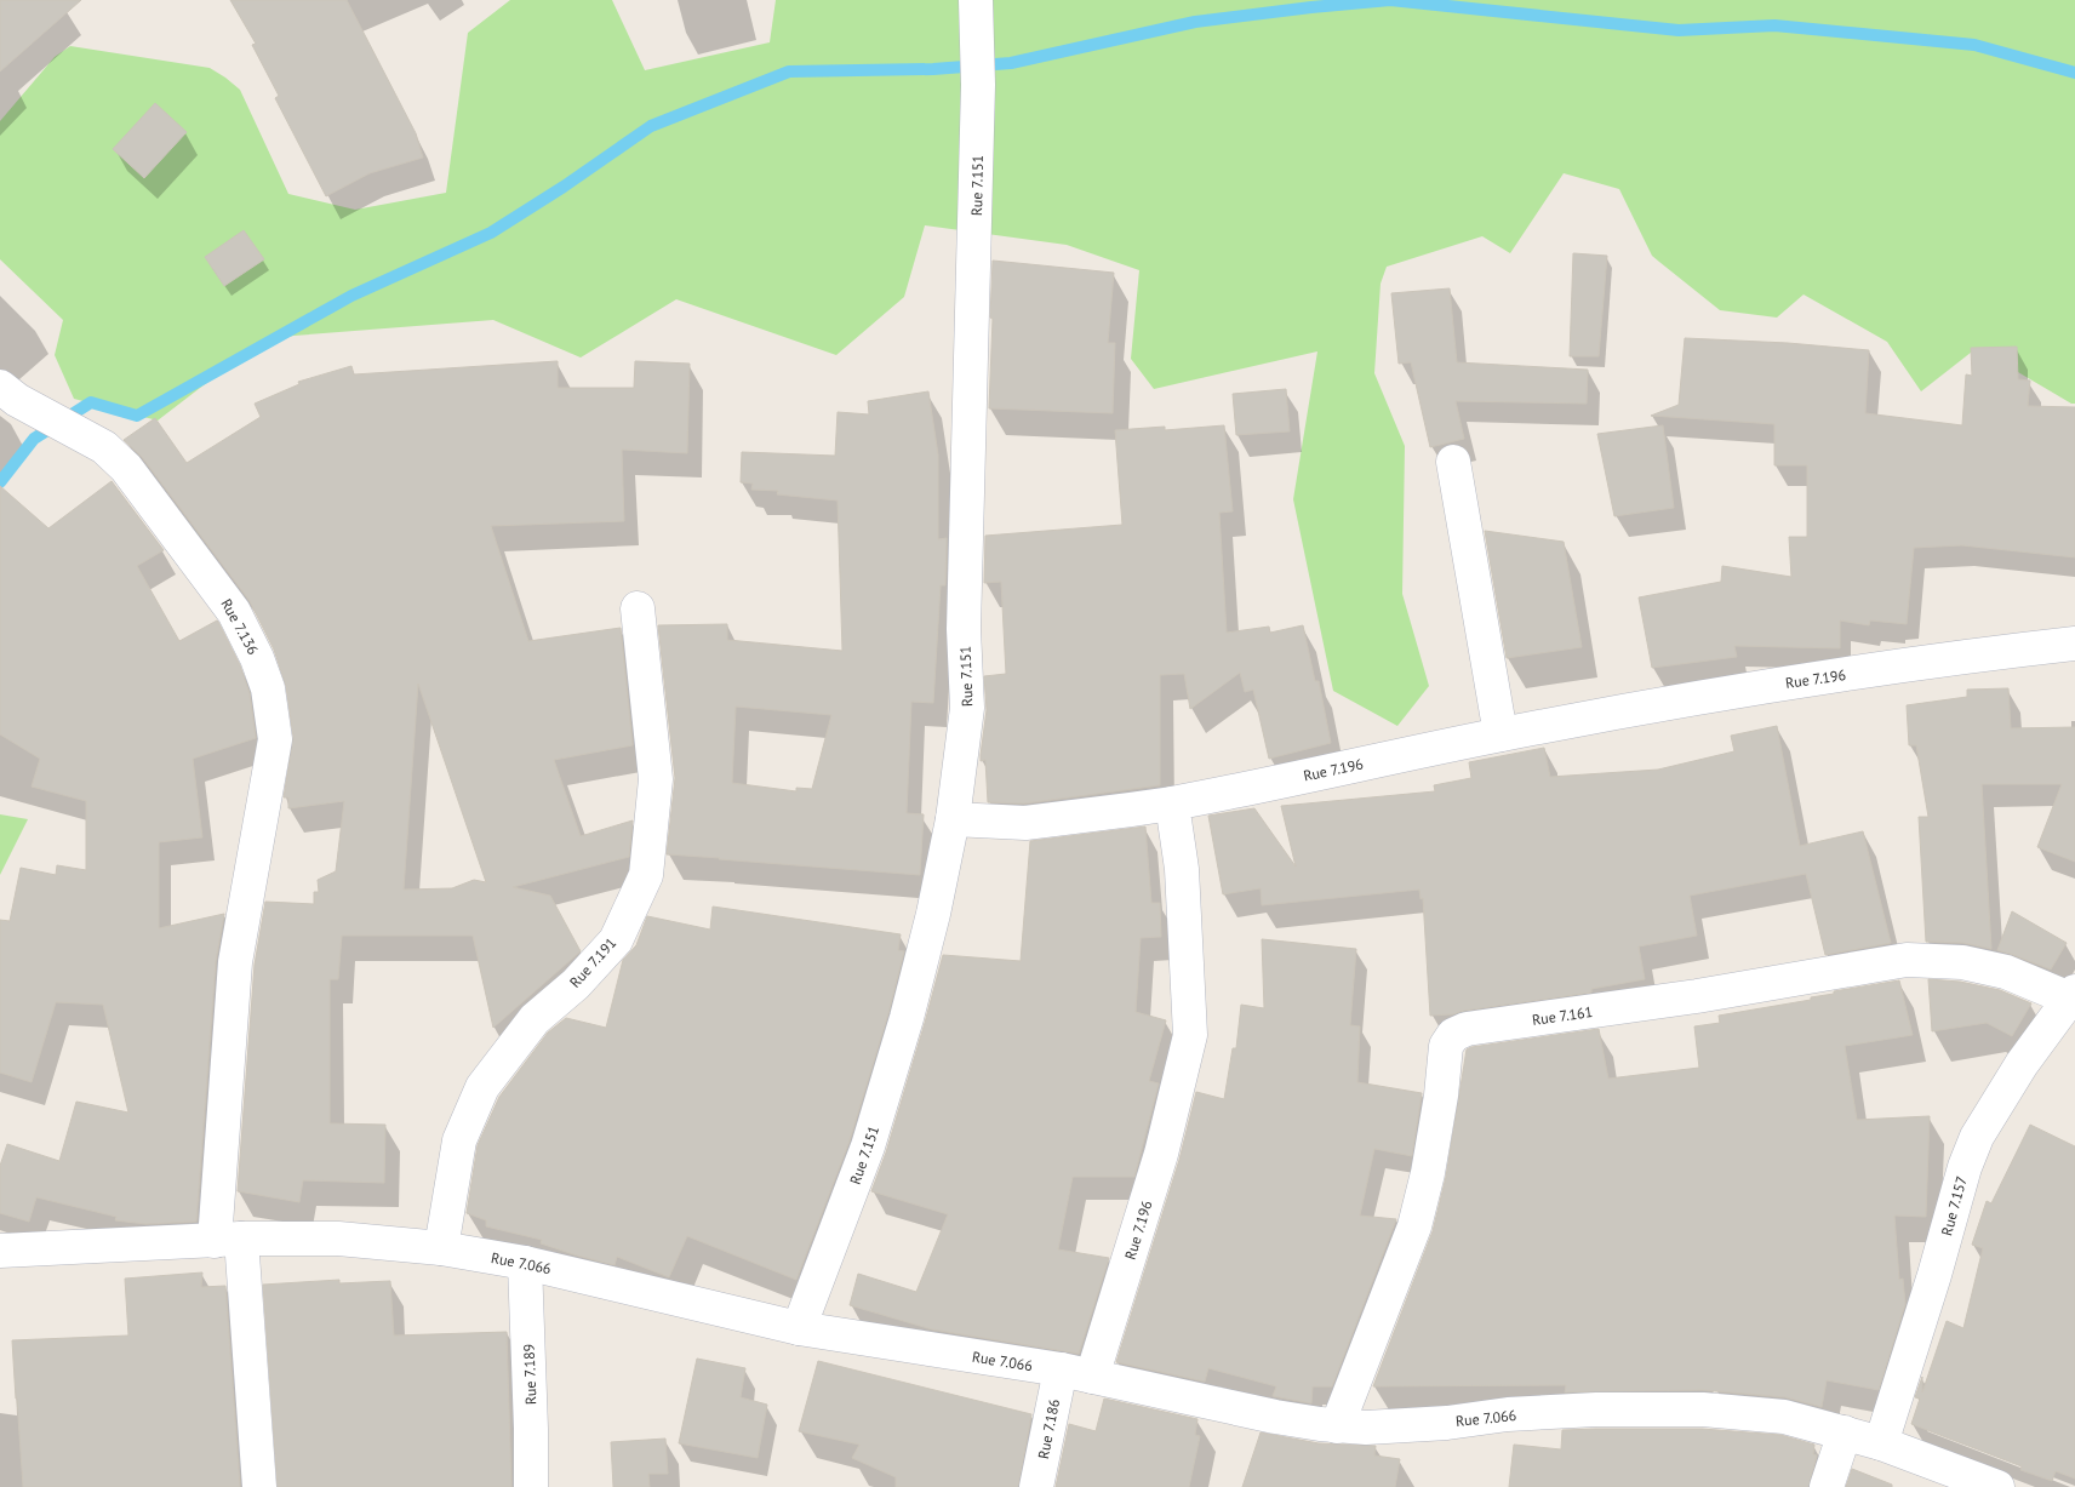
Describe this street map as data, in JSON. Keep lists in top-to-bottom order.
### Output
{
  "streets": {
    "street": [
      "Rue 7.151",
      "Rue 7.136",
      "Rue 7.196",
      "Rue 7.191",
      "Rue 7.161",
      "Rue 7.157",
      "Rue 7.066",
      "Rue 7.189",
      "Rue 7.186"
    ]
  },
  "crossings": [
    ["Rue 7.151", "Rue 7.066"],
    ["Rue 7.136", "Rue 7.066"],
    ["Rue 7.196", "Rue 7.066"],
    ["Rue 7.191", "Rue 7.066"],
    ["Rue 7.161", "Rue 7.157"],
    ["Rue 7.161", "Rue 7.066"],
    ["Rue 7.157", "Rue 7.066"],
    ["Rue 7.066", "Rue 7.189"],
    ["Rue 7.066", "Rue 7.186"]
  ]
}
